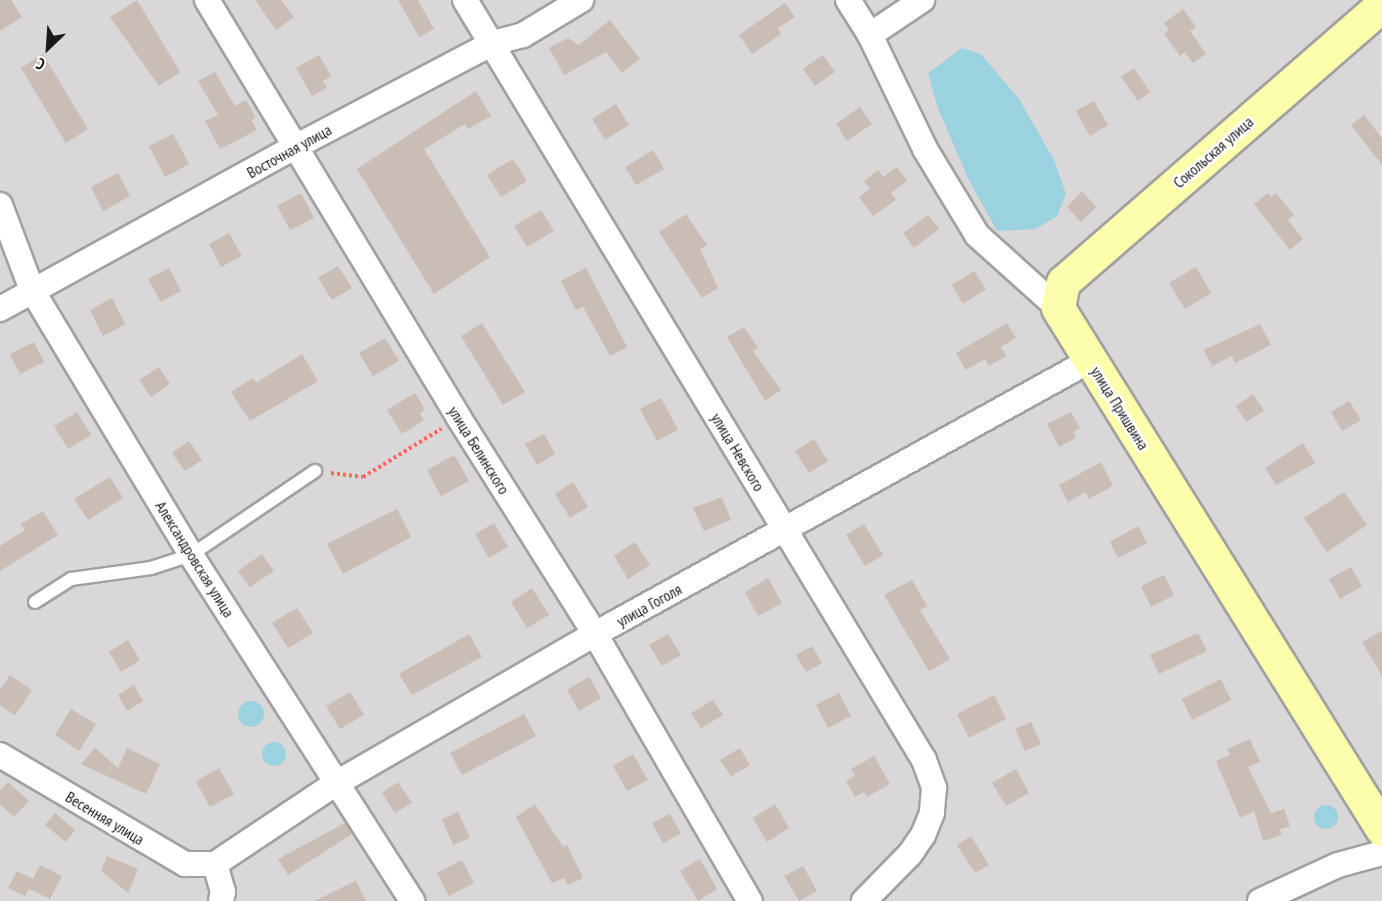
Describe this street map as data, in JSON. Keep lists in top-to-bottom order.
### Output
{
  "streets": {
    "street": [
      "Восточная улица",
      "Сокольская улица",
      "улица Пришвина",
      "улица Белинского",
      "улица Невского",
      "Александровская улица",
      "улица Гоголя",
      "Весенняя улица"
    ]
  },
  "crossings": [
    ["Восточная улица", "улица Белинского"],
    ["Восточная улица", "улица Невского"],
    ["Восточная улица", "Александровская улица"],
    ["Сокольская улица", "улица Пришвина"],
    ["улица Пришвина", "улица Гоголя"],
    ["улица Белинского", "улица Гоголя"],
    ["улица Невского", "улица Гоголя"],
    ["Александровская улица", "улица Гоголя"],
    ["улица Гоголя", "Весенняя улица"]
  ],
  "north": "bottom left"
}
